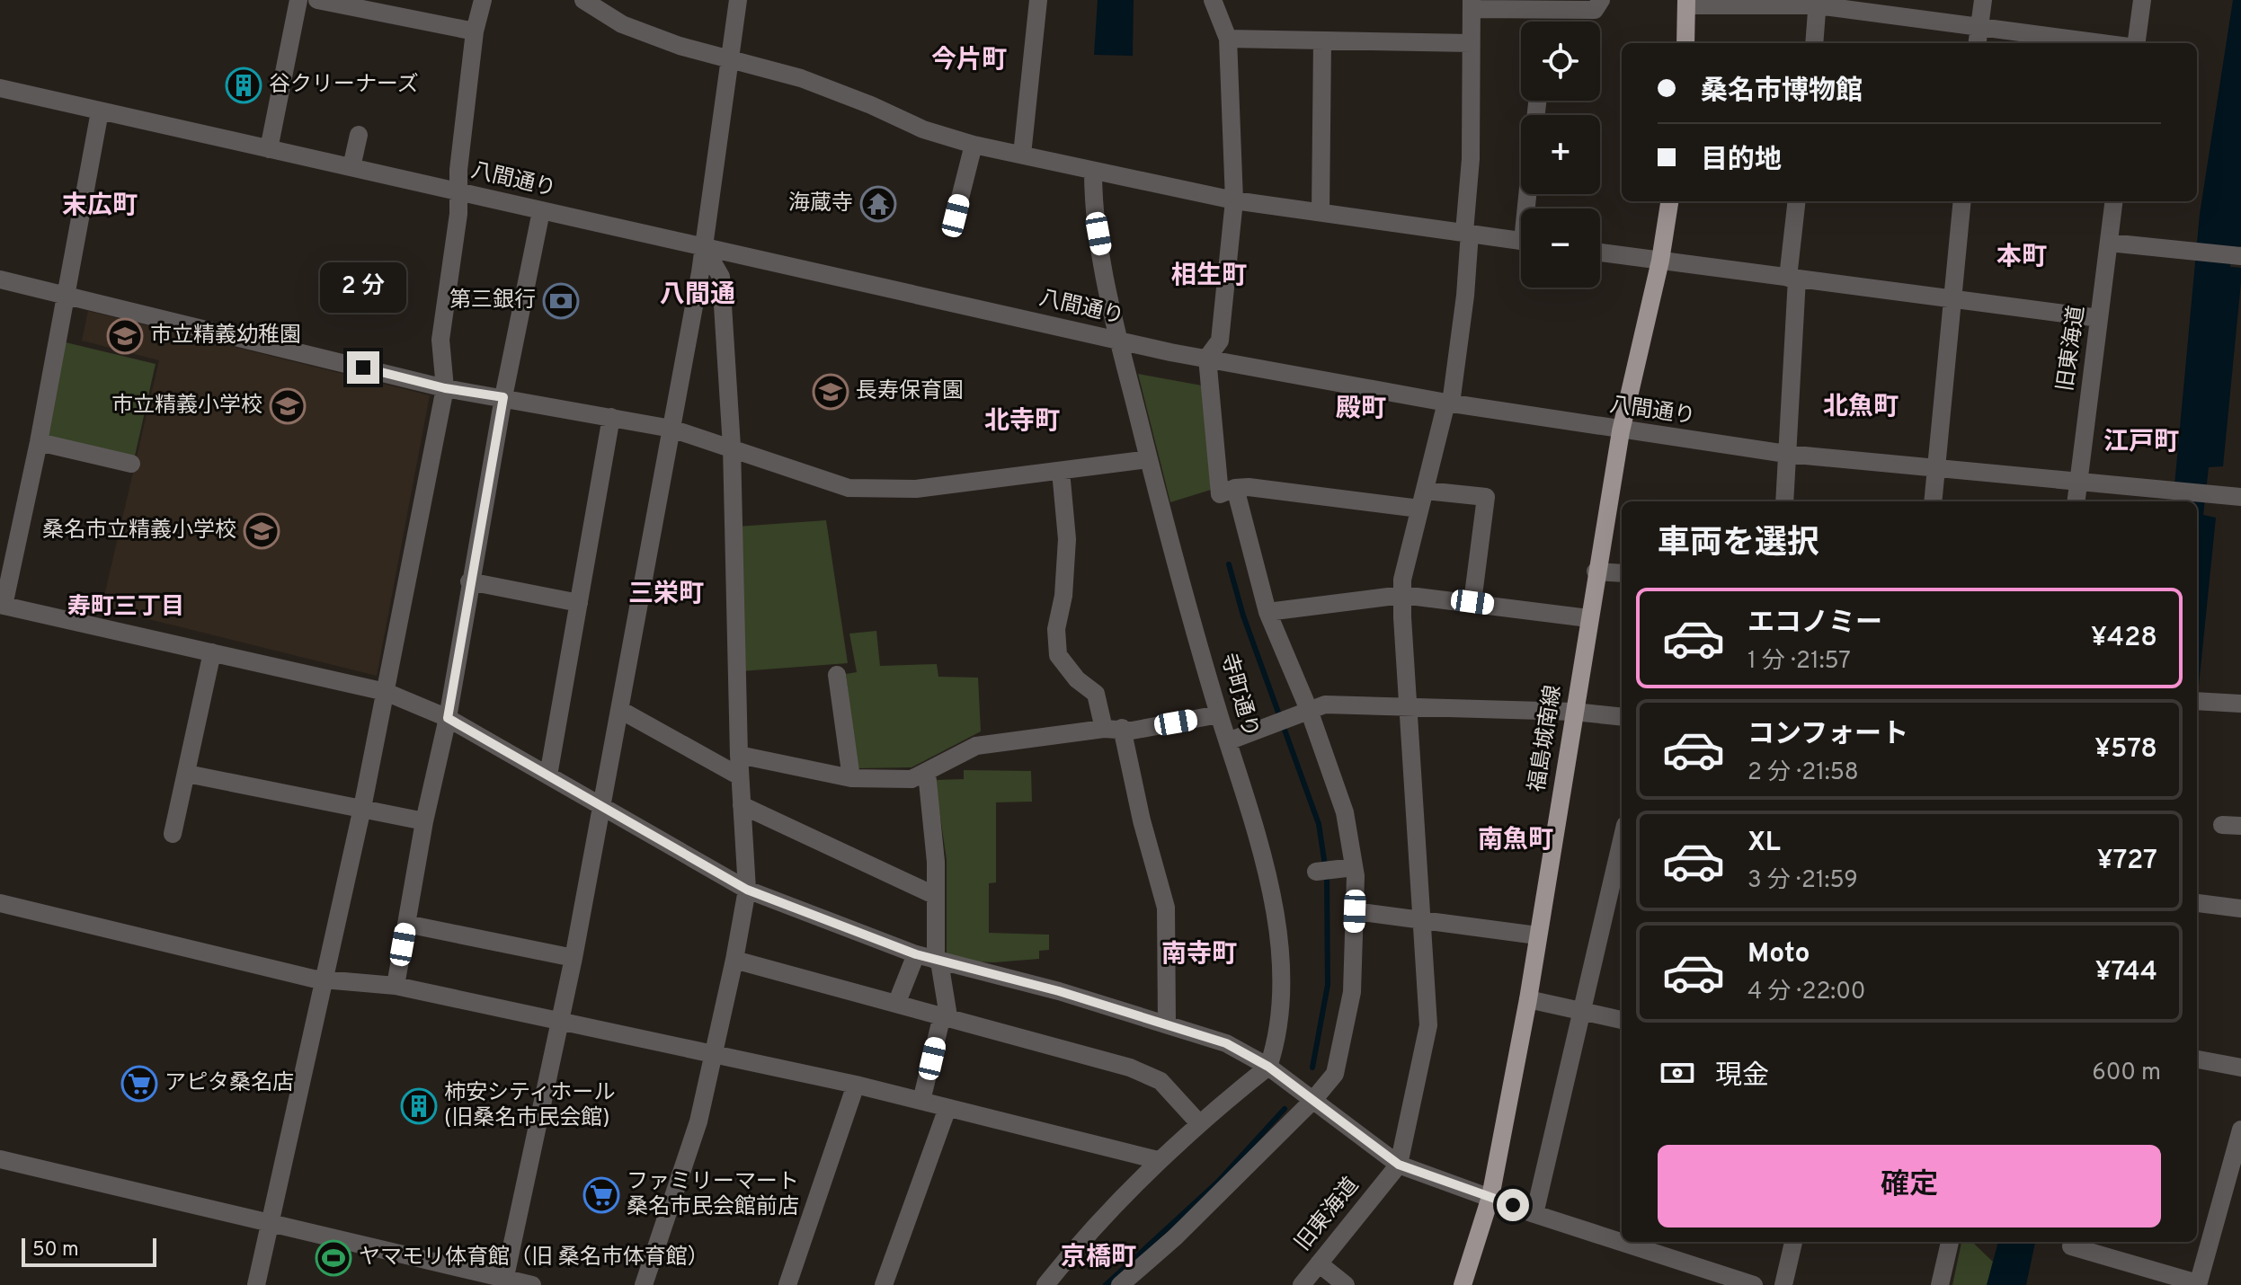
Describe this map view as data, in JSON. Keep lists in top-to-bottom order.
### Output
{
  "streets": {
    "main road": ["福島城南線"],
    "street": ["八間通り", "旧東海道", "寺町通り"]
  },
  "crossings": [
    ["八間通り", "旧東海道"],
    ["八間通り", "寺町通り"],
    ["八間通り", "福島城南線"]
  ],
  "districts": [
    "今片町",
    "末広町",
    "本町",
    "相生町",
    "八間通",
    "北魚町",
    "殿町",
    "北寺町",
    "江戸町",
    "三栄町",
    "寿町三丁目",
    "南魚町",
    "南寺町",
    "京橋町"
  ],
  "places": {
    "building": ["谷クリーナーズ", "柿安シティホール (旧桑名市民会館)"],
    "temple": ["海蔵寺"],
    "bank": ["第三銀行"],
    "school or university": [
      "市立精義幼稚園",
      "長寿保育園",
      "市立精義小学校",
      "桑名市立精義小学校"
    ],
    "supermarket": ["アピタ桑名店", "ファミリーマート 桑名市民会館前店"],
    "sports": ["ヤマモリ体育館（旧 桑名市体育館）"]
  },
  "scale_bar": "50 m",
  "page": {
    "map_buttons": ["+", "−"],
    "banner": ["桑名市博物館", "目的地"],
    "bubble": "2 分",
    "heading": "車両を選択",
    "list": [
      {
        "name": "エコノミー",
        "note": "1 分 · 21:57",
        "value": "¥428"
      },
      {
        "name": "コンフォート",
        "note": "2 分 · 21:58",
        "value": "¥578"
      },
      {
        "name": "XL",
        "note": "3 分 · 21:59",
        "value": "¥727"
      },
      {
        "name": "Moto",
        "note": "4 分 · 22:00",
        "value": "¥744"
      }
    ],
    "pay": ["現金", "600 m"],
    "buttons": "確定",
    "scale": "50 m"
  }
}
